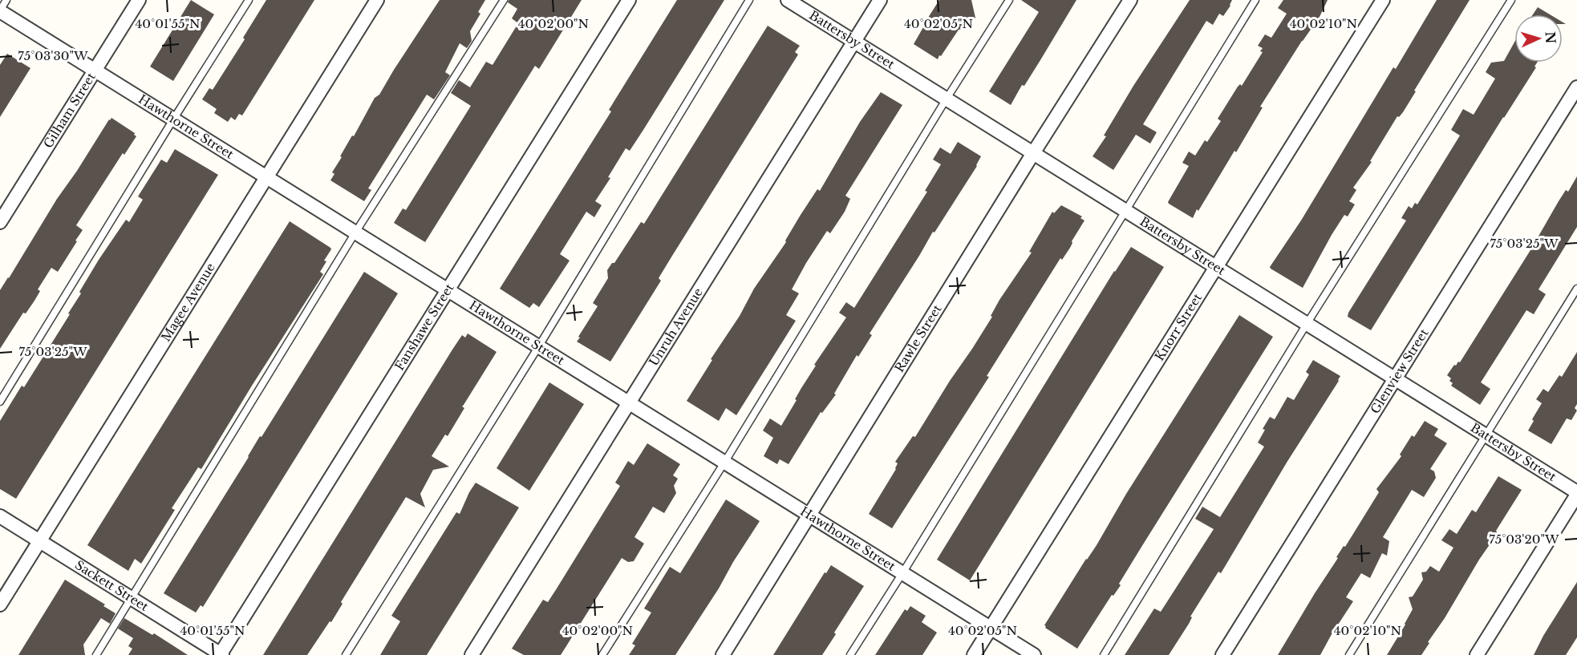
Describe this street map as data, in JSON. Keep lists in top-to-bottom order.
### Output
{
  "streets": {
    "street": [
      "Battersby Street",
      "Gilham Street",
      "Hawthorne Street",
      "Magee Avenue",
      "Fanshawe Street",
      "Unruh Avenue",
      "Knorr Street",
      "Rawle Street",
      "Glenview Street",
      "Sackett Street"
    ]
  },
  "crossings": [
    ["Battersby Street", "Unruh Avenue"],
    ["Battersby Street", "Knorr Street"],
    ["Battersby Street", "Rawle Street"],
    ["Battersby Street", "Glenview Street"],
    ["Gilham Street", "Hawthorne Street"],
    ["Hawthorne Street", "Magee Avenue"],
    ["Hawthorne Street", "Fanshawe Street"],
    ["Hawthorne Street", "Unruh Avenue"],
    ["Hawthorne Street", "Knorr Street"],
    ["Hawthorne Street", "Rawle Street"],
    ["Magee Avenue", "Sackett Street"],
    ["Fanshawe Street", "Sackett Street"]
  ],
  "north": "right",
  "coordinates": [
    "40°01'55\"N",
    "40°02'00\"N",
    "40°02'05\"N",
    "40°02'10\"N",
    "75°03'30\"W",
    "75°03'25\"W",
    "75°03'20\"W"
  ]
}
